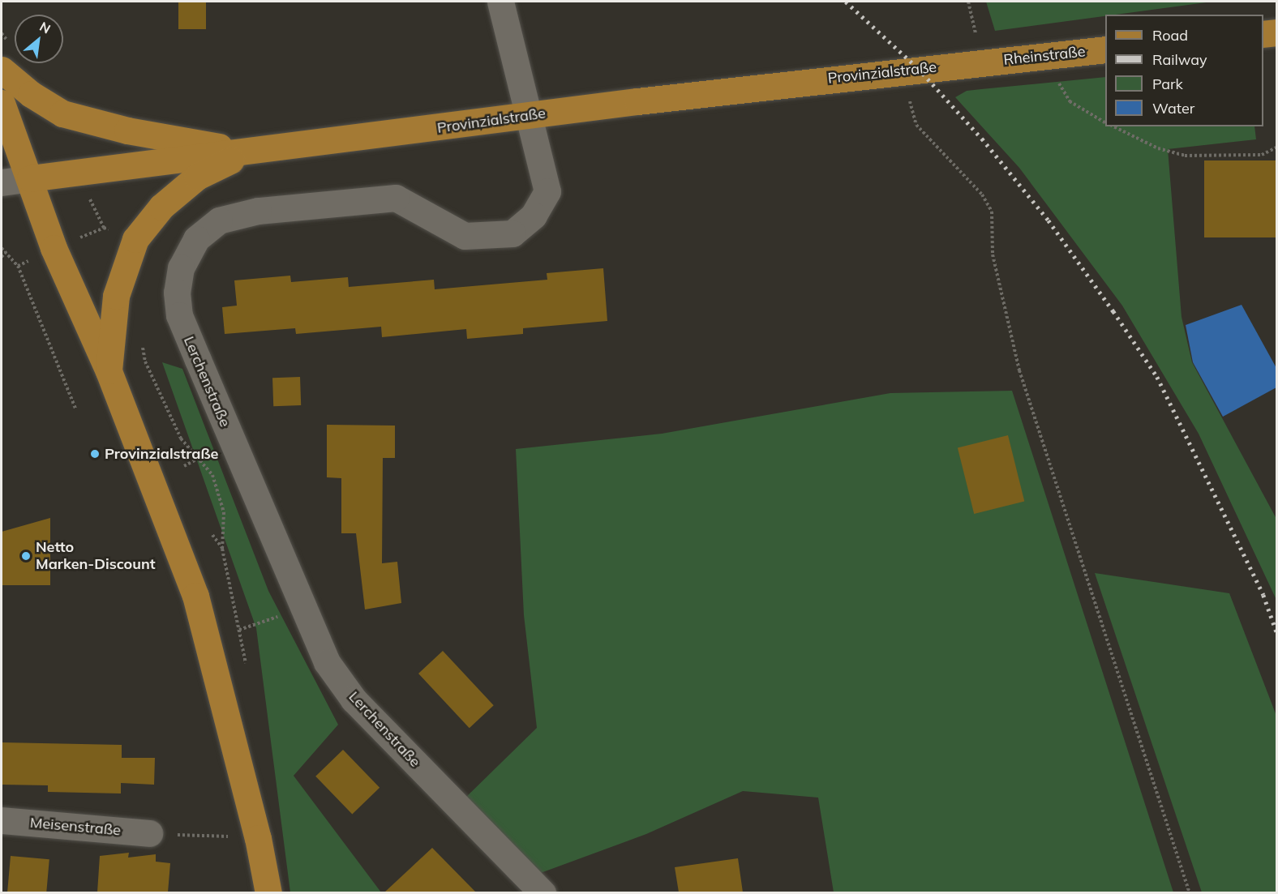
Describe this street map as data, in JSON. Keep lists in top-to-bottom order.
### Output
{
  "streets": {
    "main road": ["Rheinstraße", "Provinzialstraße"],
    "street": ["Lerchenstraße", "Meisenstraße"]
  },
  "crossings": [
    ["Rheinstraße", "Provinzialstraße"],
    ["Provinzialstraße", "Lerchenstraße"]
  ],
  "places": ["Provinzialstraße", "Netto Marken-Discount"],
  "legend": [
    "Road",
    "Railway",
    "Park",
    "Water"
  ],
  "north": "top right"
}
